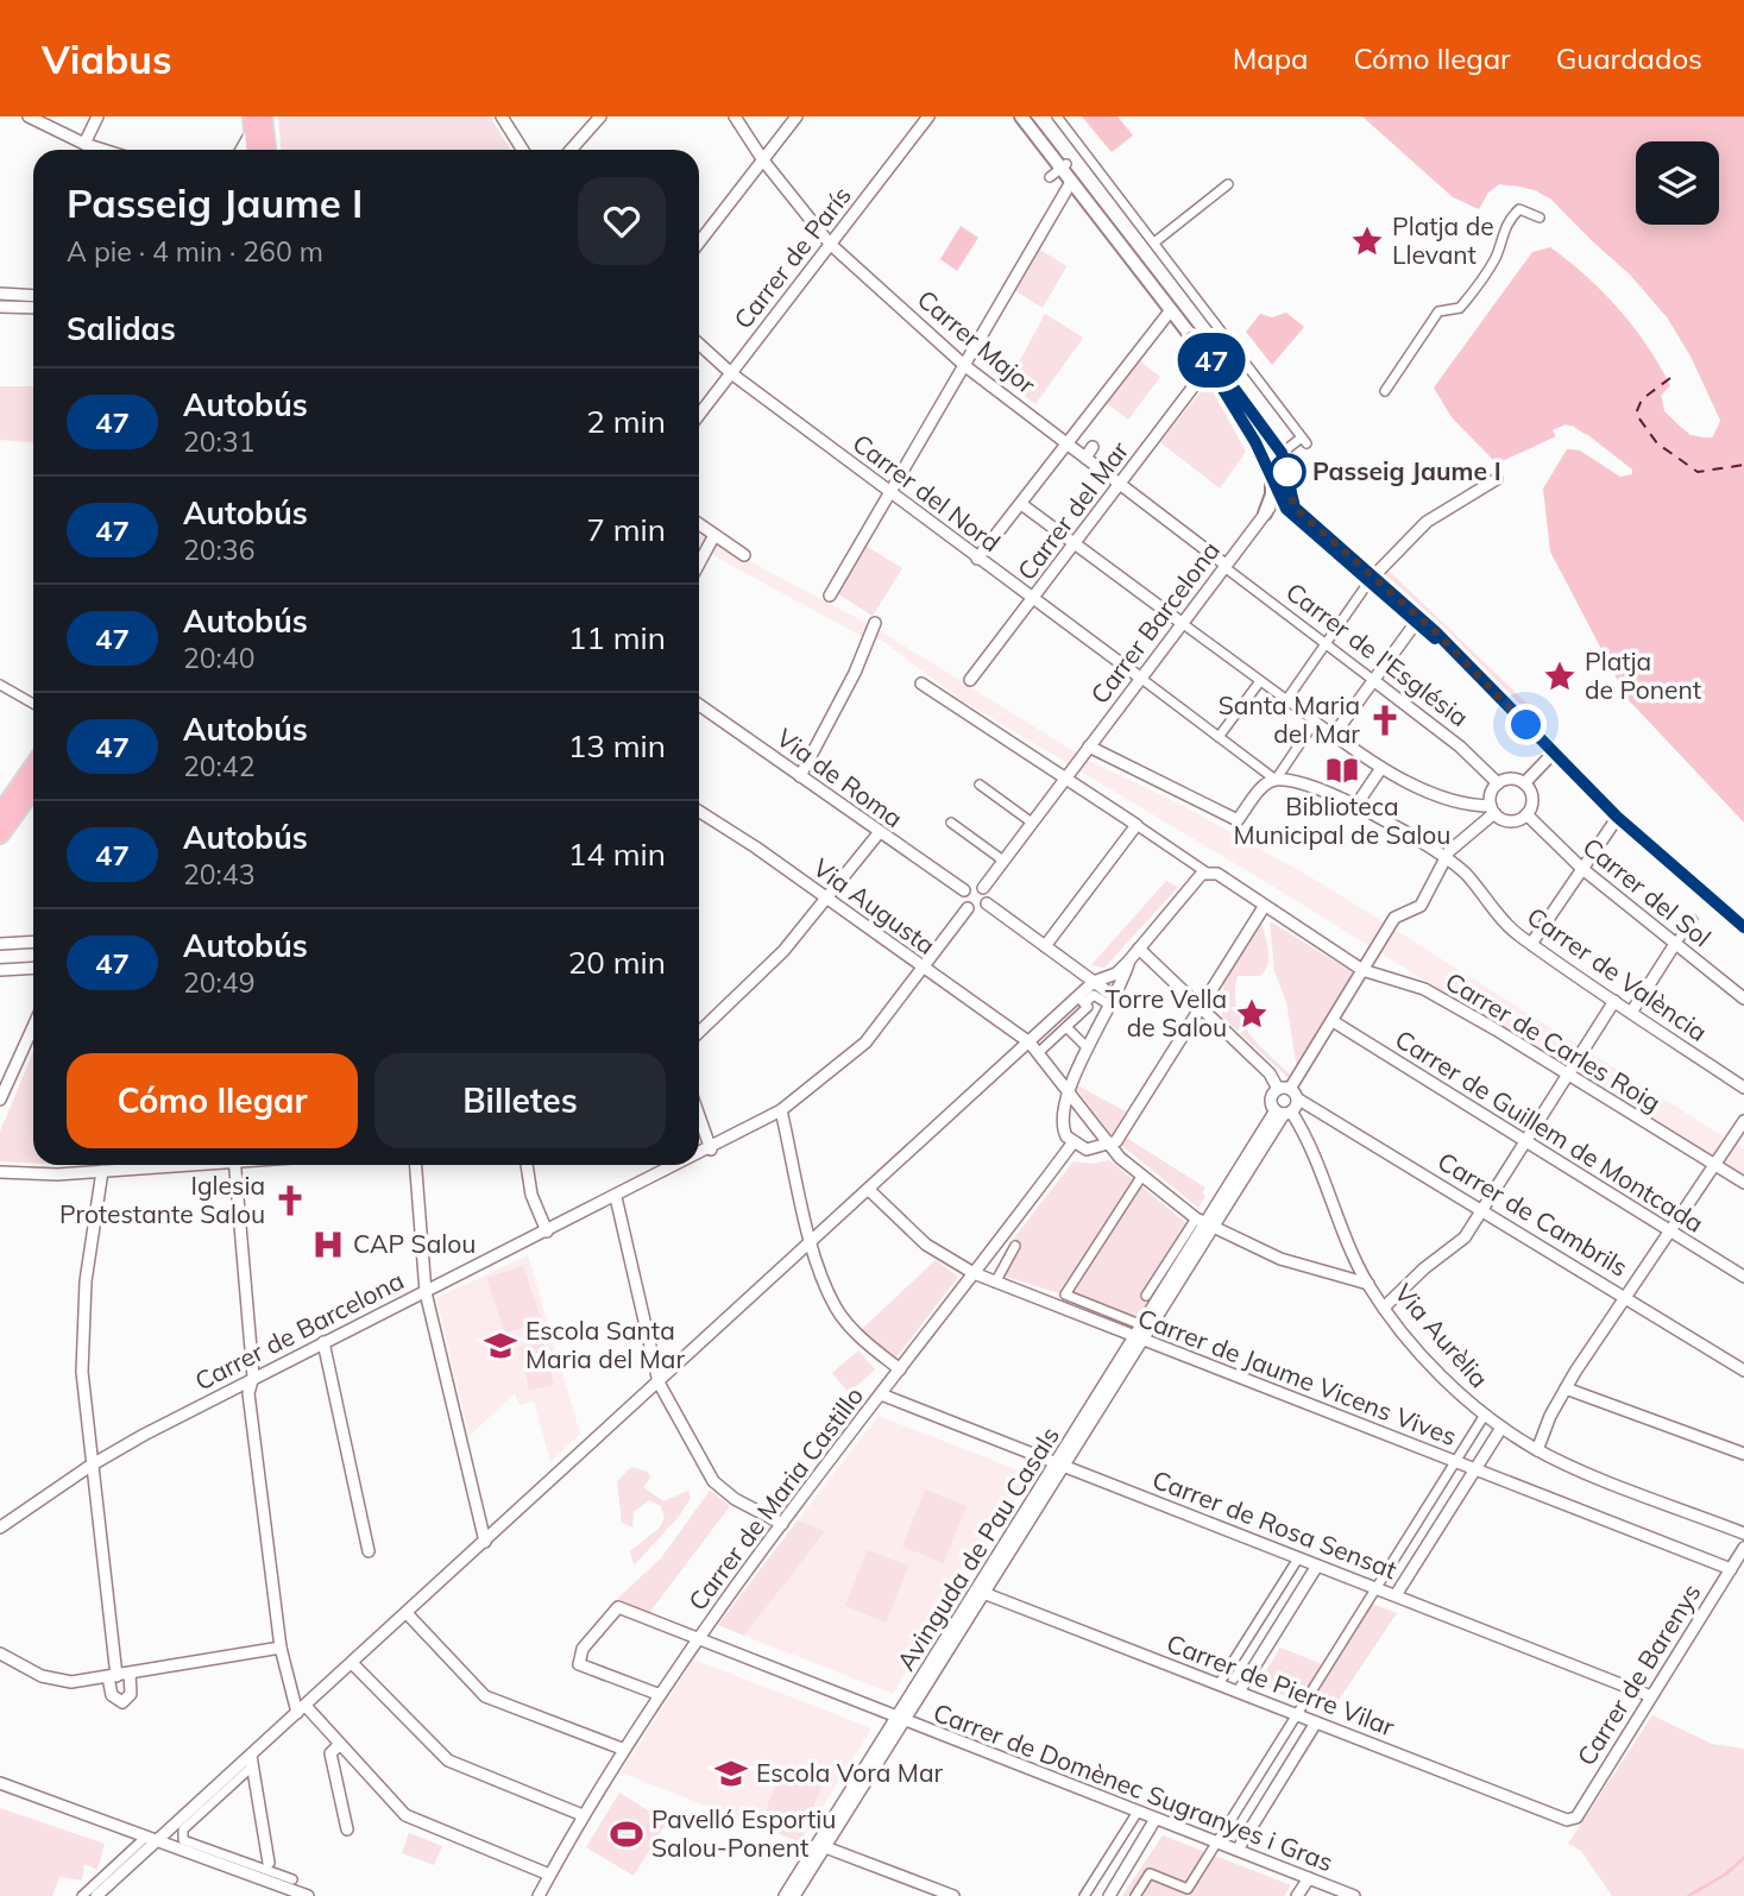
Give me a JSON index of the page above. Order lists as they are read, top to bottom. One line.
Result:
{"streets":{"street":["Carrer de París","Carrer Major","Carrer del Nord","Carrer del Mar","Carrer Barcelona","Carrer de l'Església","Via de Roma","Carrer del Sol","Via Augusta","Carrer de València","Carrer de Carles Roig","Carrer de Guillem de Montcada","Carrer de Cambrils","Carrer de Barcelona","Via Aurèlia","Carrer de Jaume Vicens Vives","Carrer de Maria Castillo","Carrer de Rosa Sensat","Avinguda de Pau Casals","Carrer de Barenys","Carrer de Pierre Vilar","Carrer de Domènec Sugranyes i Gras"]},"crossings":[["Carrer de París","Carrer Major"],["Carrer de París","Carrer del Nord"],["Carrer Major","Carrer del Mar"],["Carrer Major","Carrer Barcelona"],["Carrer Major","Carrer de l'Església"],["Carrer del Nord","Carrer del Mar"],["Carrer del Nord","Carrer Barcelona"],["Carrer del Nord","Carrer de València"],["Carrer Barcelona","Carrer de l'Església"],["Carrer Barcelona","Carrer de València"],["Carrer de l'Església","Carrer del Sol"],["Via de Roma","Carrer de Barcelona"],["Via Augusta","Carrer de Barcelona"],["Via Augusta","Via Aurèlia"],["Via Augusta","Avinguda de Pau Casals"],["Via Aurèlia","Avinguda de Pau Casals"],["Carrer de Jaume Vicens Vives","Carrer de Maria Castillo"],["Carrer de Jaume Vicens Vives","Avinguda de Pau Casals"],["Carrer de Jaume Vicens Vives","Carrer de Barenys"],["Carrer de Maria Castillo","Carrer de Rosa Sensat"],["Carrer de Maria Castillo","Carrer de Domènec Sugranyes i Gras"],["Carrer de Rosa Sensat","Avinguda de Pau Casals"],["Carrer de Rosa Sensat","Carrer de Barenys"],["Avinguda de Pau Casals","Carrer de Pierre Vilar"],["Avinguda de Pau Casals","Carrer de Domènec Sugranyes i Gras"],["Carrer de Barenys","Carrer de Pierre Vilar"]],"places":{"place":["Platja de Llevant","Platja de Ponent","Torre Vella de Salou"],"other":["Passeig Jaume I"],"church":["Santa Maria del Mar","Iglesia Protestante Salou"],"library":["Biblioteca Municipal de Salou"],"hospital":["CAP Salou"],"school or university":["Escola Santa Maria del Mar","Escola Vora Mar"],"sports":["Pavelló Esportiu Salou-Ponent"]},"lines":["bus line 47"],"page":{"header":"Viabus","nav":["Mapa","Cómo llegar","Guardados"],"on_map":"47","heading":[["Passeig Jaume I","A pie · 4 min · 260 m"],"Salidas"],"list":[{"mark":"47","name":"Autobús","note":"20:31","value":"2 min"},{"mark":"47","name":"Autobús","note":"20:36","value":"7 min"},{"mark":"47","name":"Autobús","note":"20:40","value":"11 min"},{"mark":"47","name":"Autobús","note":"20:42","value":"13 min"},{"mark":"47","name":"Autobús","note":"20:43","value":"14 min"},{"mark":"47","name":"Autobús","note":"20:49","value":"20 min"}],"buttons":["Cómo llegar","Billetes"]}}
